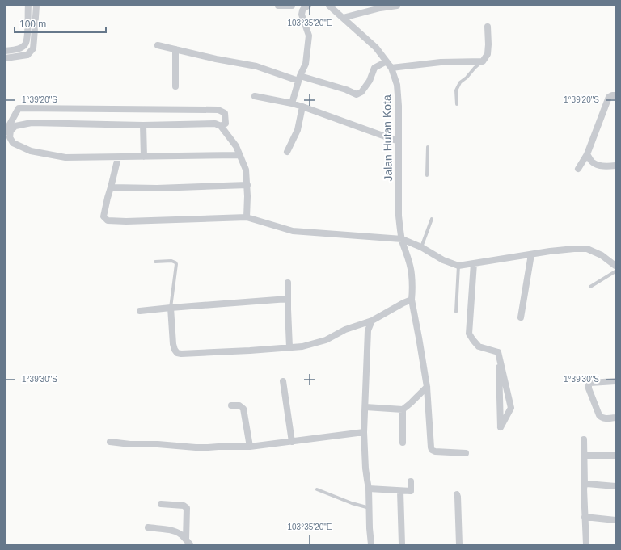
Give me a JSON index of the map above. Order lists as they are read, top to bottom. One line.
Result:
{"streets":{"street":["Jalan Hutan Kota"]},"scale_bar":"100 m","coordinates":["103°35'20\"E","1°39'20\"S","1°39'30\"S"]}
